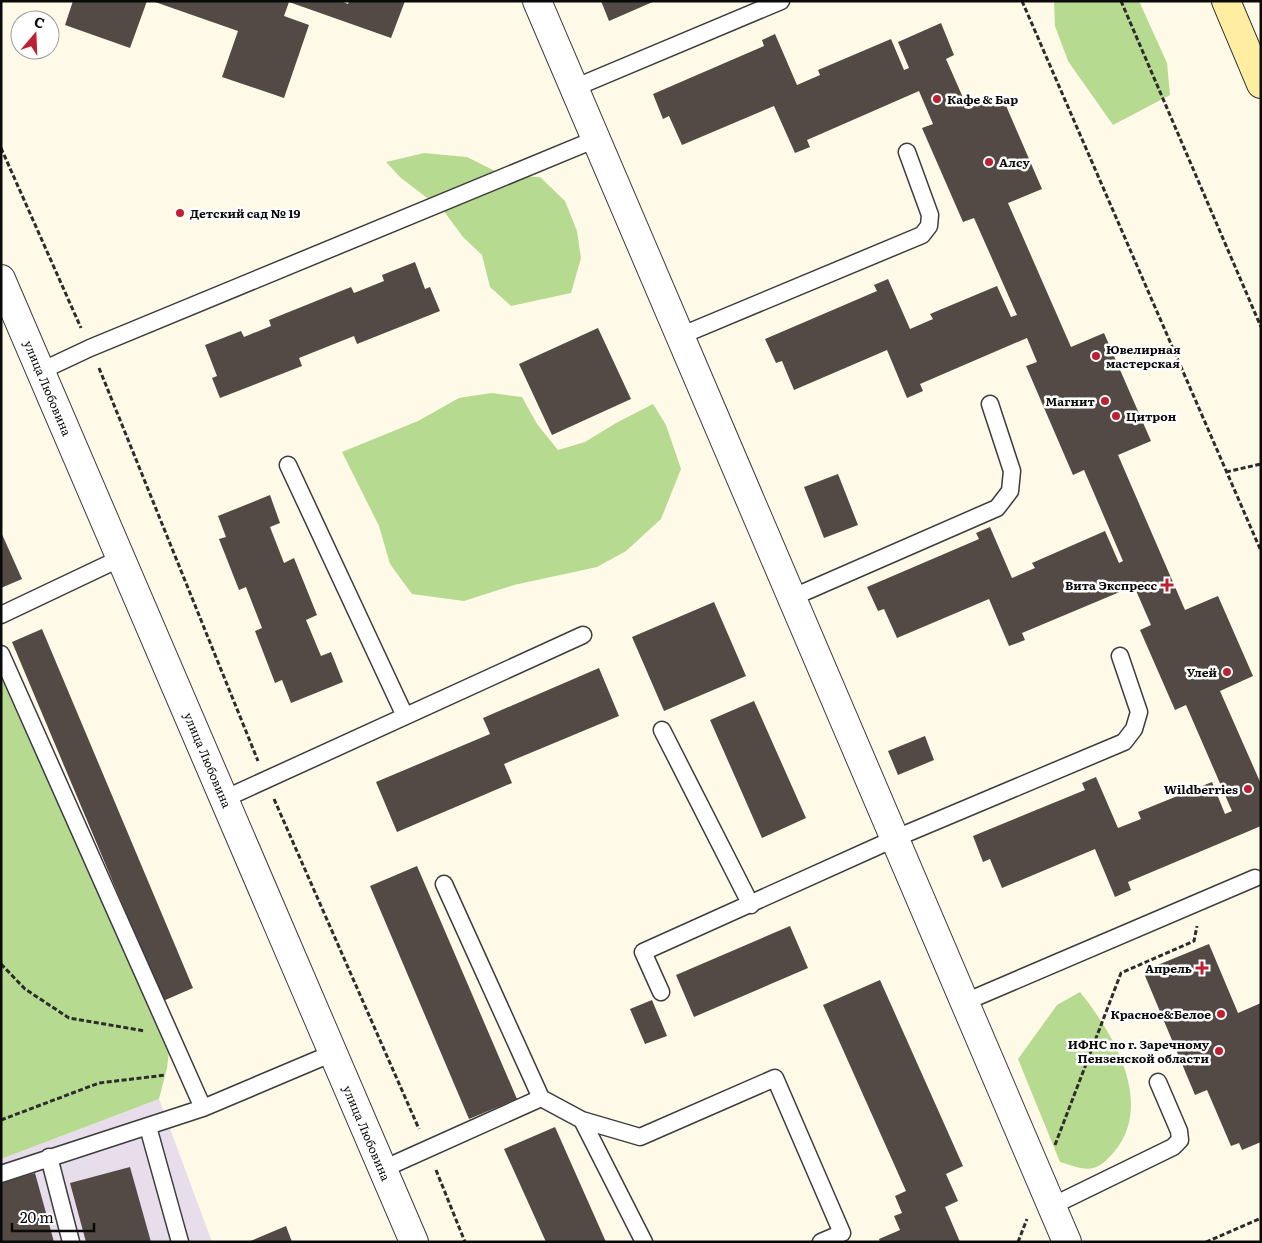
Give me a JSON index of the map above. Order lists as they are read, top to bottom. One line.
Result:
{"streets":{"street":["улица Любовина"]},"places":{"other":["Кафе & Бар","Алсу","Детский сад № 19","Ювелирная мастерская","Магнит","Цитрон","Улей","Wildberries","Красное&Белое","ИФНС по г. Заречному Пензенской области"],"health":["Вита Экспресс","Апрель"]},"scale_bar":"20 m","north":"top"}
